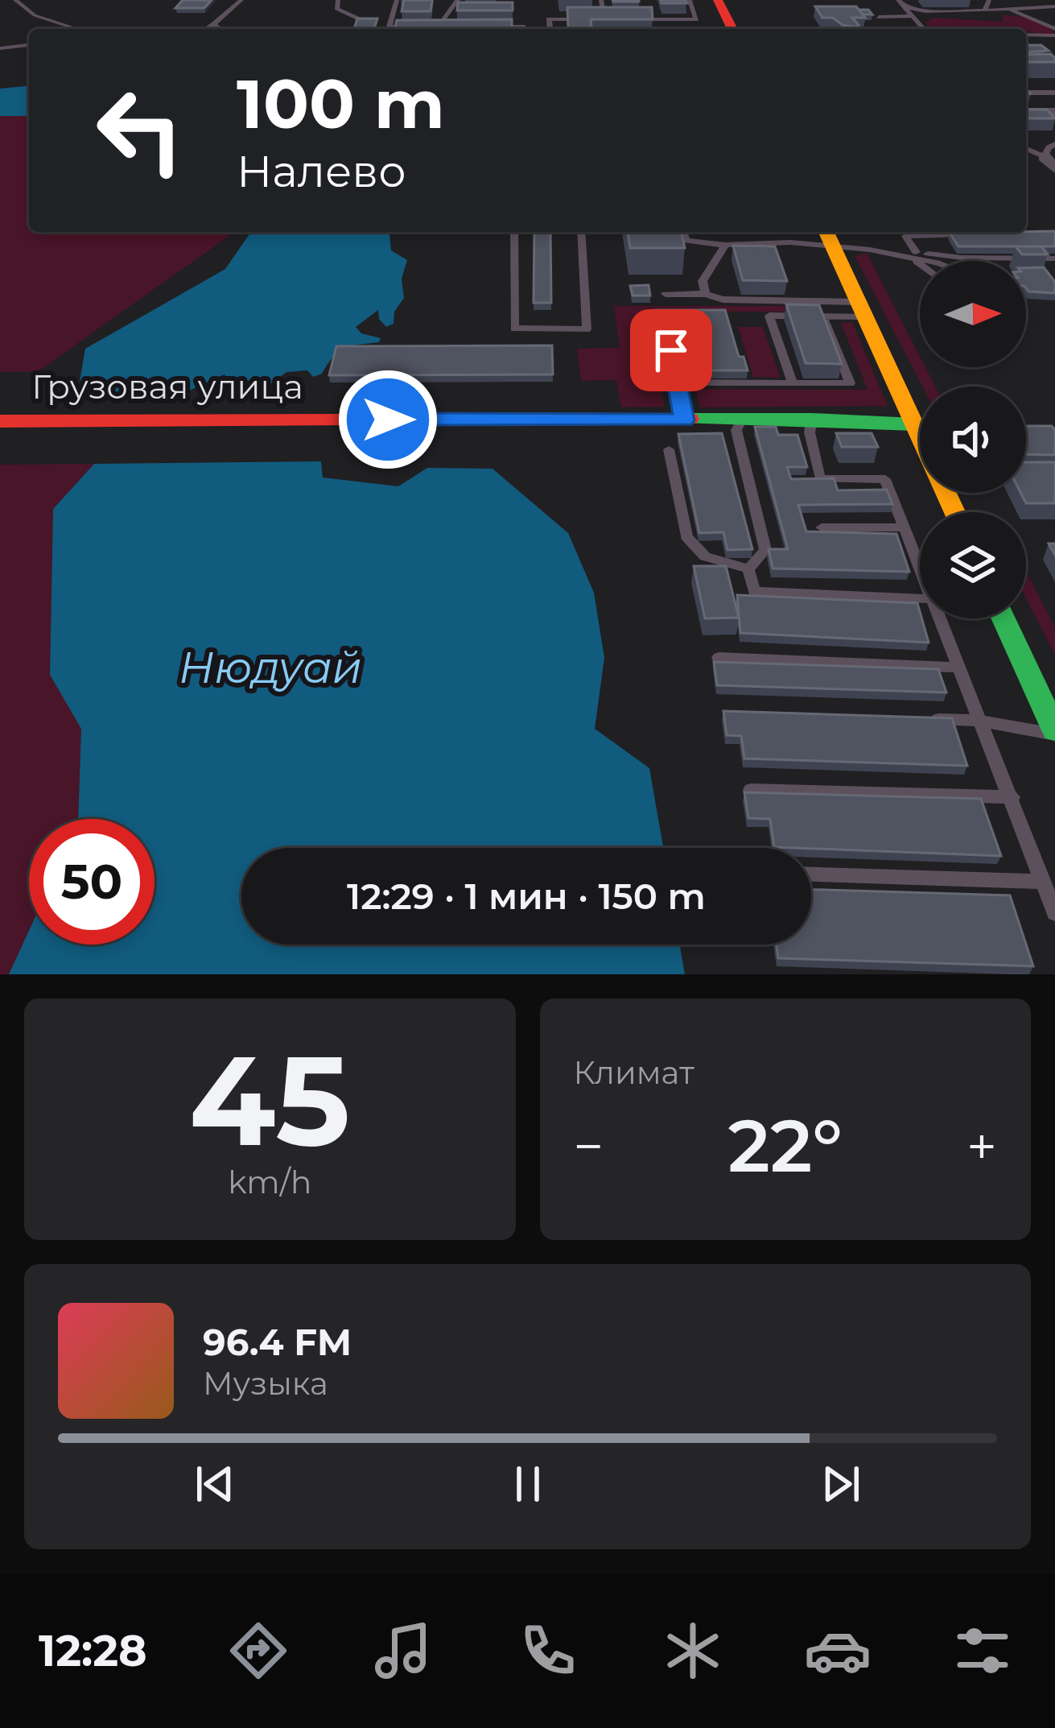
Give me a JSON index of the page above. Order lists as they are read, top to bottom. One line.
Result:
{"streets":{"main road":["Грузовая улица"]},"water":["Нюдуай"],"north":"right","page":{"turn":["100 m","Налево"],"limit":"50","trip":"12:29 · 1 мин · 150 m","tile":[["45","km/h"],"Климат"],"heat":["−","22°","+"],"song":["96.4 FM","Музыка"],"tabs":"12:28"}}
